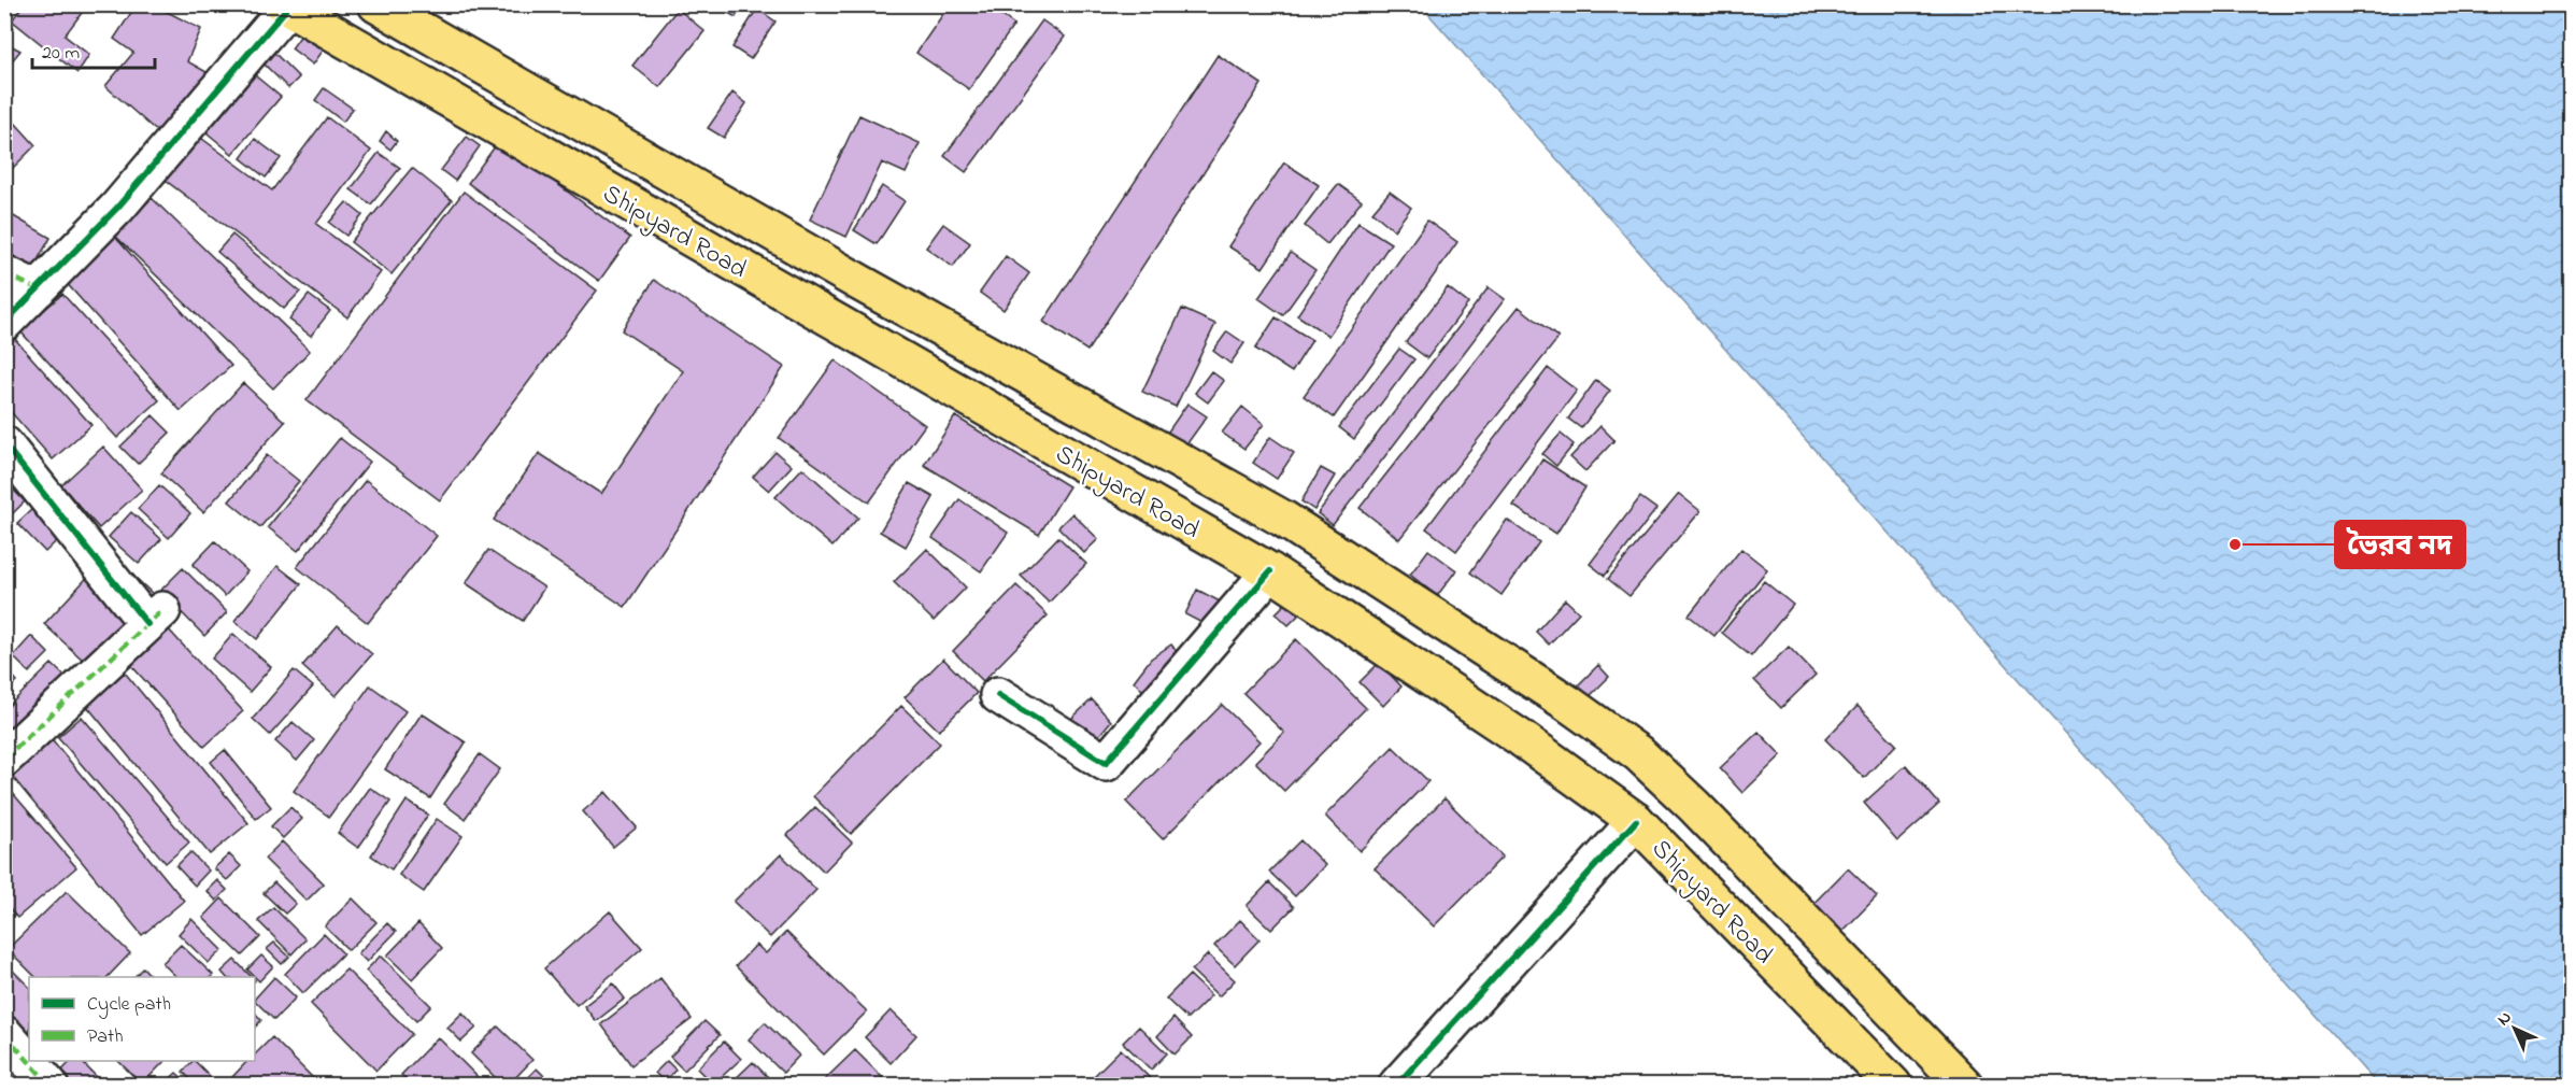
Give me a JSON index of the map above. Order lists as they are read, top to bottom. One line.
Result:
{"streets":{"main road":["Shipyard Road"]},"places":["ভৈরব নদ"],"legend":["Cycle path","Path"],"scale_bar":"20 m","north":"top left"}
